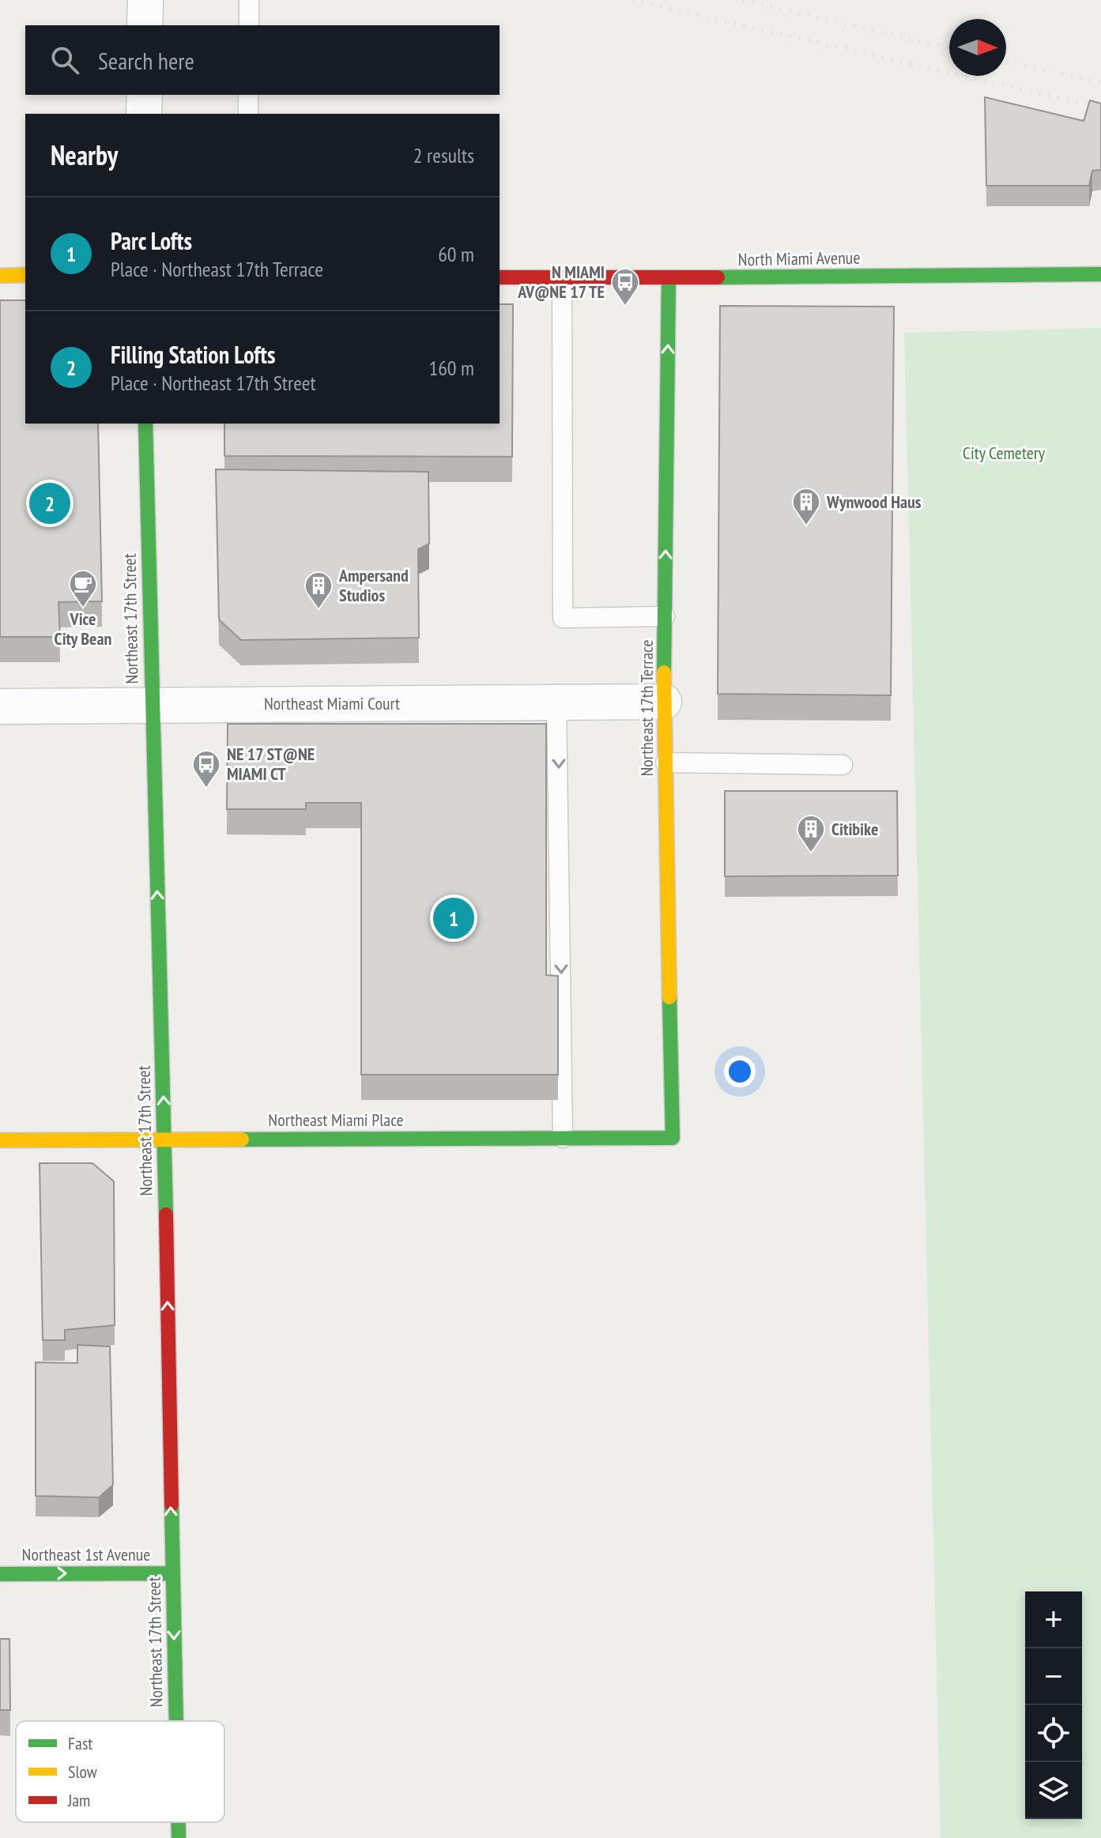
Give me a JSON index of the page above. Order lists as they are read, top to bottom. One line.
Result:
{"streets":{"main road":["North Miami Avenue","Northeast 17th Street","Northeast 17th Terrace","Northeast Miami Place","Northeast 1st Avenue"],"street":["Northeast Miami Court"]},"crossings":[["North Miami Avenue","Northeast 17th Terrace"],["Northeast 17th Street","Northeast Miami Court"],["Northeast 17th Street","Northeast Miami Place"],["Northeast 17th Street","Northeast 1st Avenue"],["Northeast Miami Court","Northeast 17th Terrace"],["Northeast 17th Terrace","Northeast Miami Place"]],"one_way":["Northeast 17th Terrace","Northeast 1st Avenue"],"parks":["City Cemetery"],"places":{"bus stop":["N MIAMI AV@NE 17 TE","NE 17 ST@NE MIAMI CT"],"building":["Wynwood Haus","Ampersand Studios","Citibike"],"cafe":["Vice City Bean"]},"legend":["Fast","Slow","Jam"],"north":"right","page":{"search":"Search here","heading":["Nearby","2 results"],"list":[{"mark":"1","name":"Parc Lofts","note":"Place · Northeast 17th Terrace","value":"60 m"},{"mark":"2","name":"Filling Station Lofts","note":"Place · Northeast 17th Street","value":"160 m"}],"pins":["2","1"],"map_buttons":["+","−"]}}
